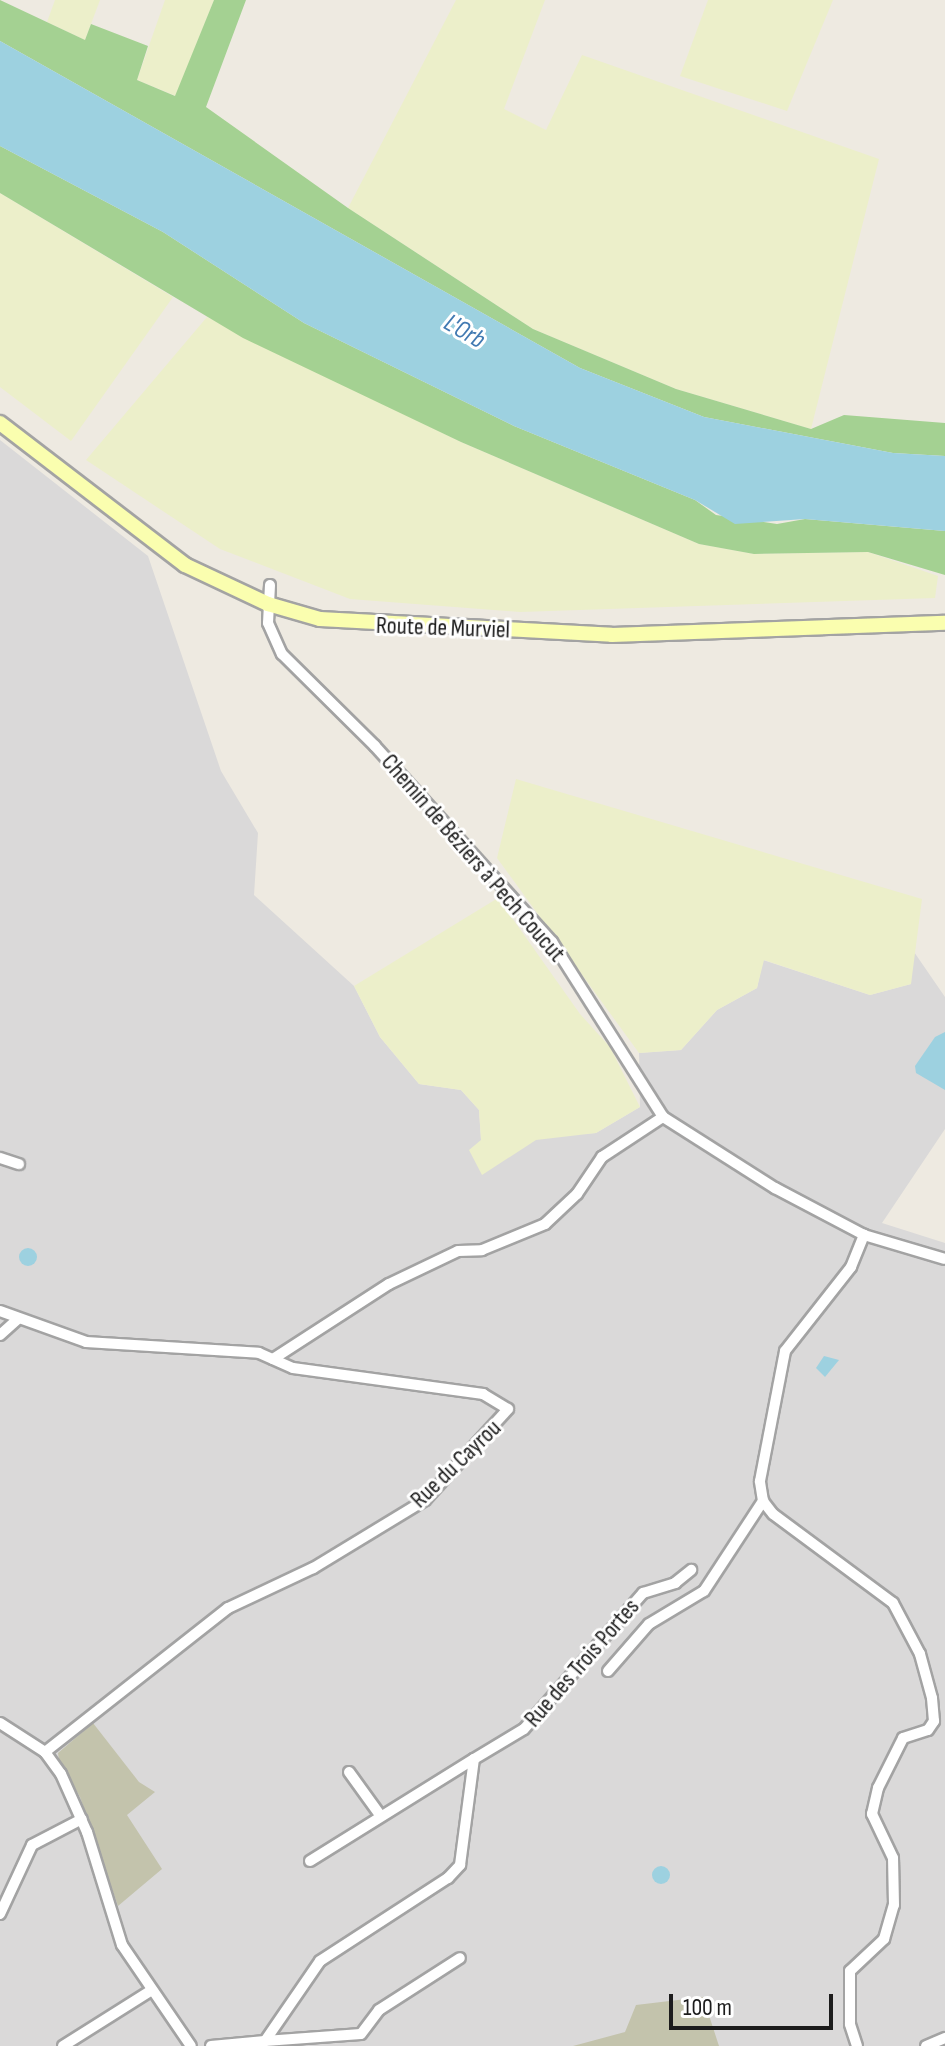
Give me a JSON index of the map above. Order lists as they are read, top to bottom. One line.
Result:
{"streets":{"main road":["Route de Murviel"],"street":["Chemin de Béziers à Pech Coucut","Rue du Cayrou","Rue des Trois Portes"]},"crossings":[["Route de Murviel","Chemin de Béziers à Pech Coucut"]],"water":["L'Orb"],"scale_bar":"100 m"}
